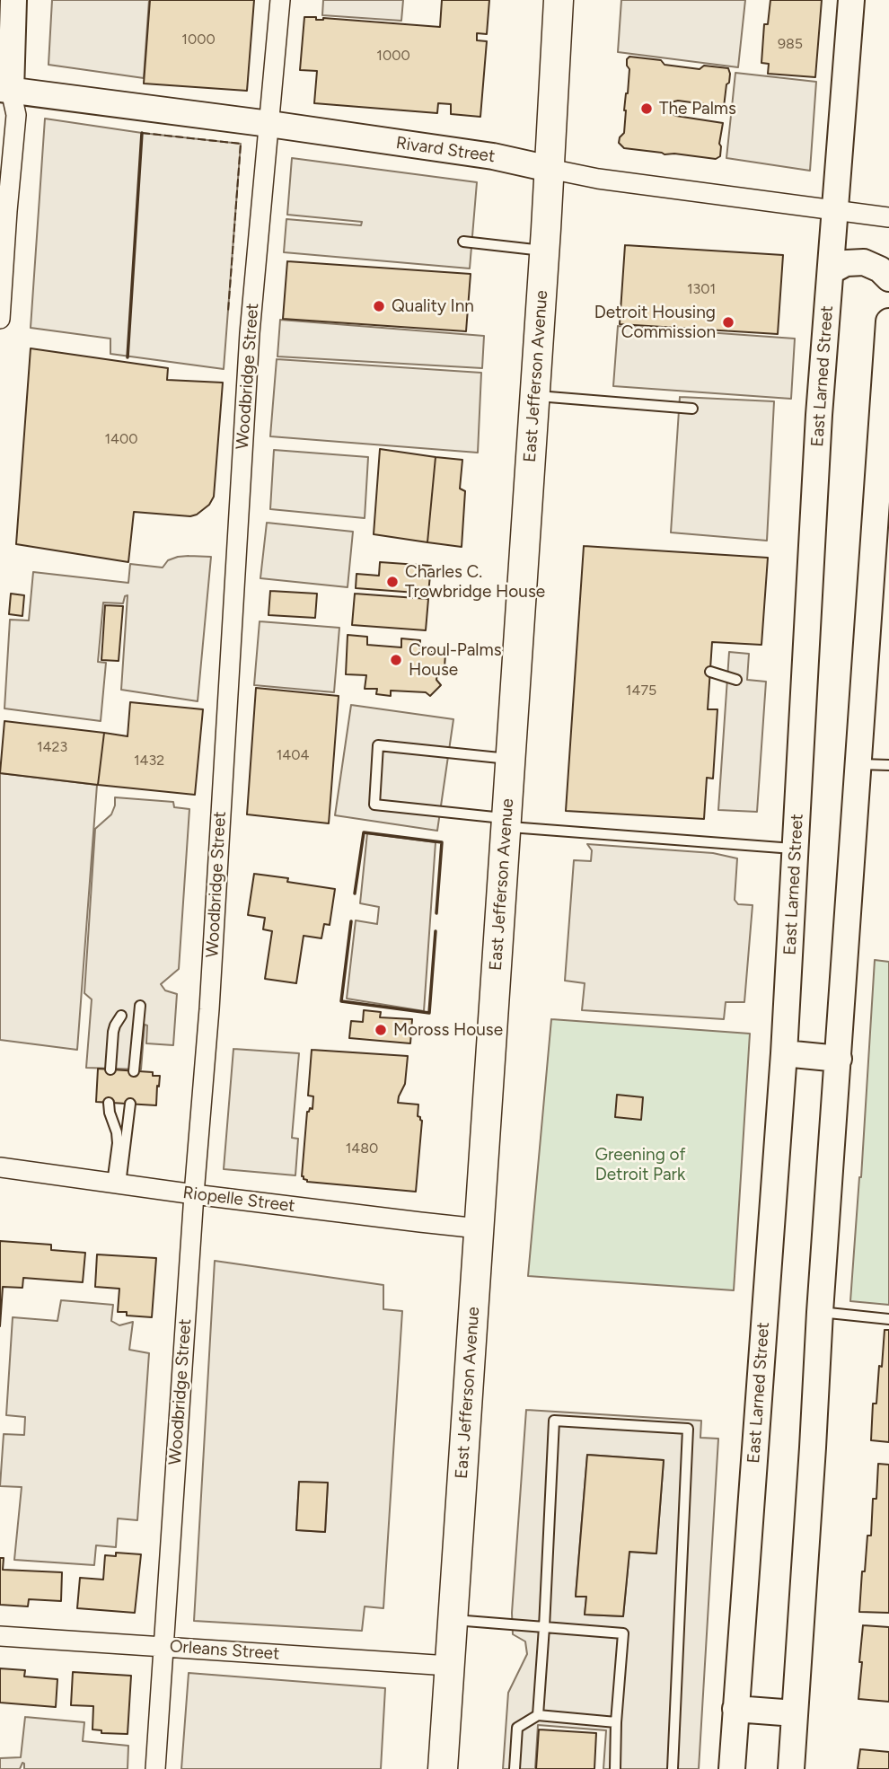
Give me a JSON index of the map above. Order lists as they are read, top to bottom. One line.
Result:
{"streets":{"main road":["East Jefferson Avenue"],"street":["Rivard Street","Woodbridge Street","East Larned Street","Riopelle Street","Orleans Street"]},"crossings":[["Rivard Street","Woodbridge Street"],["Rivard Street","East Jefferson Avenue"],["Rivard Street","East Larned Street"],["Woodbridge Street","Riopelle Street"],["Woodbridge Street","Orleans Street"],["East Jefferson Avenue","Riopelle Street"],["East Jefferson Avenue","Orleans Street"]],"parks":["Greening of Detroit Park"],"places":["The Palms","Quality Inn","Detroit Housing Commission","Charles C. Trowbridge House","Croul-Palms House","Moross House"],"house_numbers":["1000","985","1000","1301","1400","1475","1423","1404","1432","1480"]}
